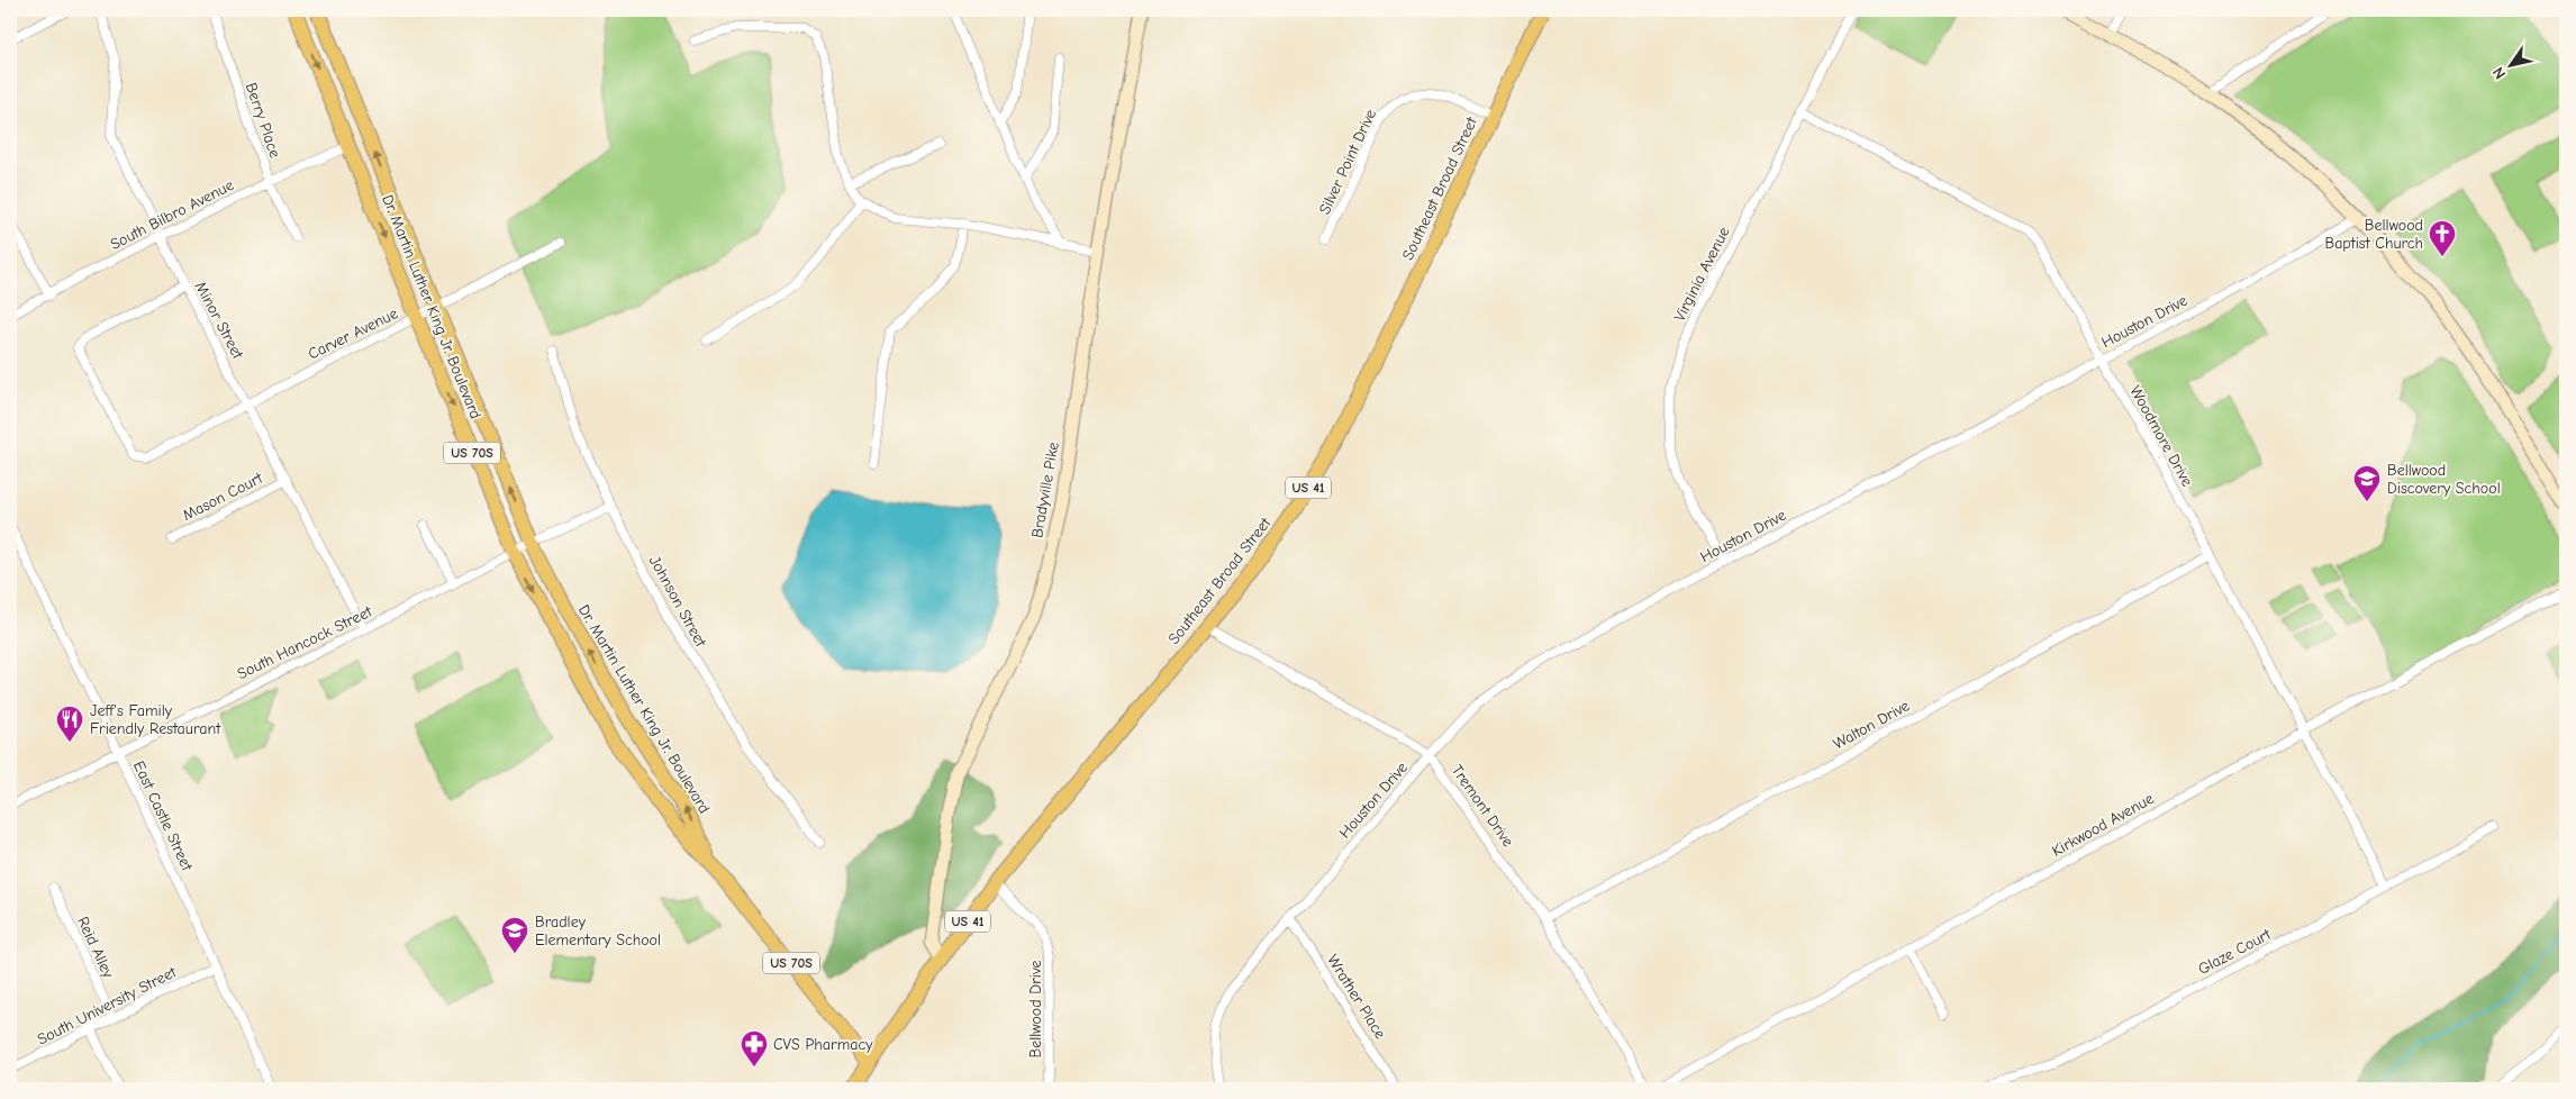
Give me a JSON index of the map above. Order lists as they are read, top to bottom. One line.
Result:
{"streets":{"main road":["Southeast Broad Street","Dr. Martin Luther King Jr. Boulevard","US 70S","US 41","Bradyville Pike"],"street":["Berry Place","Silver Point Drive","South Bilbro Avenue","Virginia Avenue","Minor Street","Houston Drive","Carver Avenue","Woodmore Drive","Mason Court","Johnson Street","South Hancock Street","Walton Drive","Tremont Drive","East Castle Street","Kirkwood Avenue","Reid Alley","Glaze Court","Wrather Place","South University Street","Bellwood Drive"]},"crossings":[["Berry Place","South Bilbro Avenue"],["Silver Point Drive","Southeast Broad Street"],["Southeast Broad Street","Dr. Martin Luther King Jr. Boulevard"],["Southeast Broad Street","Bradyville Pike"],["Southeast Broad Street","Tremont Drive"],["Southeast Broad Street","Bellwood Drive"],["South Bilbro Avenue","Dr. Martin Luther King Jr. Boulevard"],["South Bilbro Avenue","Minor Street"],["Virginia Avenue","Houston Drive"],["Virginia Avenue","Woodmore Drive"],["Dr. Martin Luther King Jr. Boulevard","Carver Avenue"],["Dr. Martin Luther King Jr. Boulevard","South Hancock Street"],["Minor Street","Carver Avenue"],["Minor Street","Mason Court"],["Minor Street","South Hancock Street"],["Houston Drive","Woodmore Drive"],["Houston Drive","Tremont Drive"],["Houston Drive","Wrather Place"],["Woodmore Drive","Walton Drive"],["Woodmore Drive","Kirkwood Avenue"],["Woodmore Drive","Glaze Court"],["Johnson Street","South Hancock Street"],["South Hancock Street","East Castle Street"],["Walton Drive","Tremont Drive"],["East Castle Street","South University Street"],["Reid Alley","South University Street"]],"places":{"church":["Bellwood Baptist Church"],"school or university":["Bellwood Discovery School","Bradley Elementary School"],"restaurant":["Jeff's Family Friendly Restaurant"],"pharmacy":["CVS Pharmacy"]},"north":"bottom left"}
